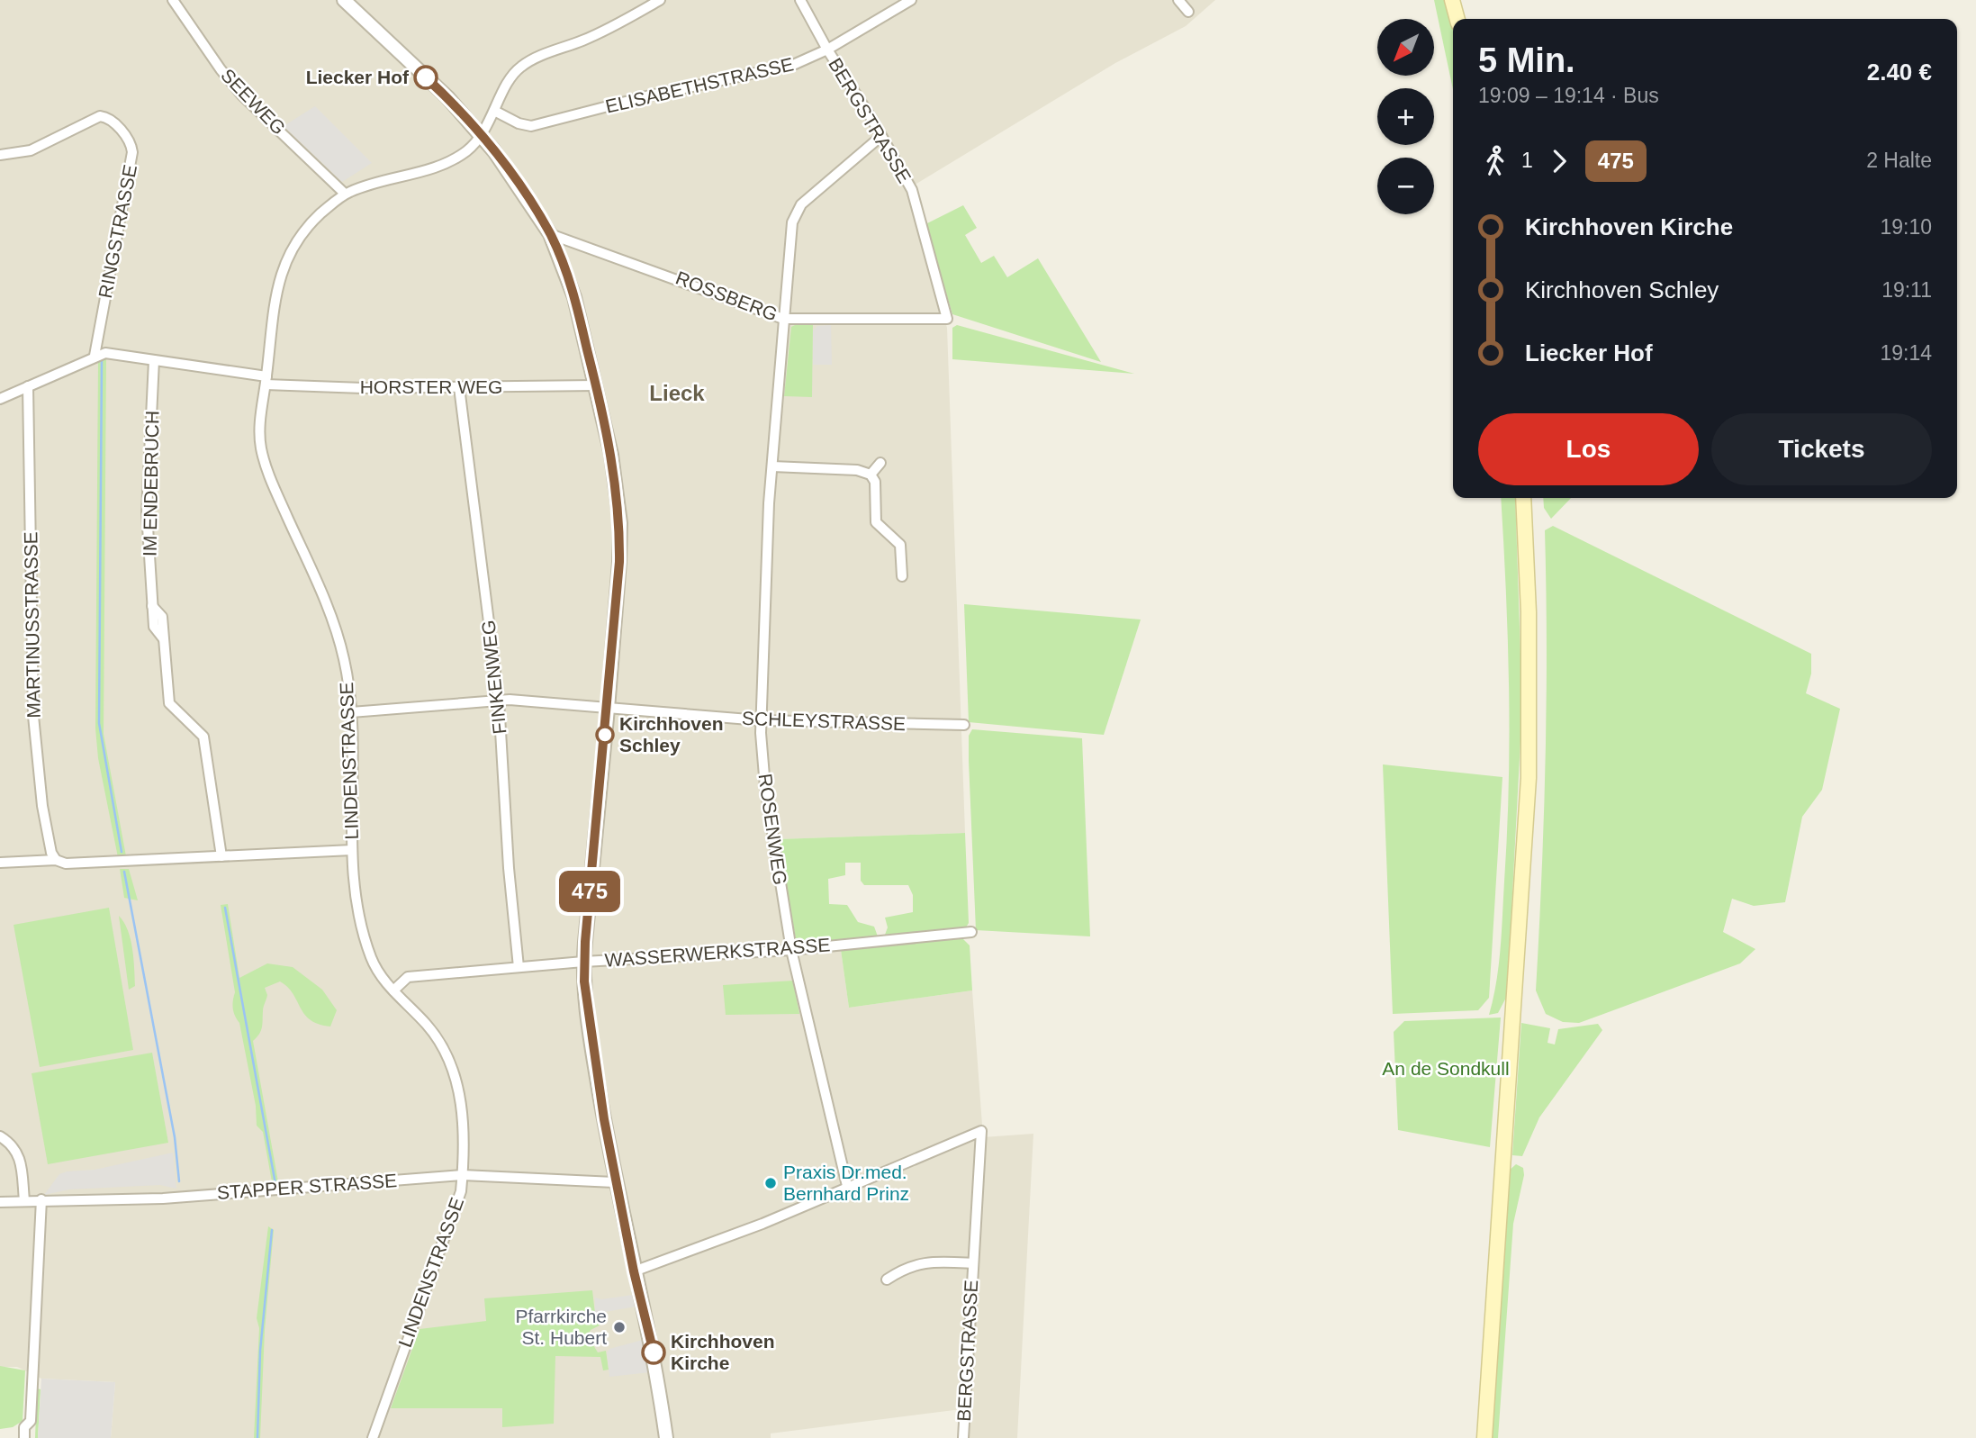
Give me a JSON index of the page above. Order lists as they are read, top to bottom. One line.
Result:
{"streets":{"street":["ELISABETHSTRASSE","SEEWEG","BERGSTRASSE","RINGSTRASSE","ROSSBERG","HORSTER WEG","IM ENDEBRUCH","MARTINUSSTRASSE","FINKENWEG","SCHLEYSTRASSE","LINDENSTRASSE","ROSENWEG","WASSERWERKSTRASSE","STAPPER STRASSE"]},"crossings":[["ELISABETHSTRASSE","BERGSTRASSE"],["ELISABETHSTRASSE","LINDENSTRASSE"],["SEEWEG","LINDENSTRASSE"],["BERGSTRASSE","ROSSBERG"],["BERGSTRASSE","ROSENWEG"],["RINGSTRASSE","HORSTER WEG"],["ROSSBERG","ROSENWEG"],["HORSTER WEG","IM ENDEBRUCH"],["HORSTER WEG","MARTINUSSTRASSE"],["HORSTER WEG","FINKENWEG"],["HORSTER WEG","LINDENSTRASSE"],["FINKENWEG","SCHLEYSTRASSE"],["FINKENWEG","WASSERWERKSTRASSE"],["SCHLEYSTRASSE","LINDENSTRASSE"],["SCHLEYSTRASSE","ROSENWEG"],["LINDENSTRASSE","WASSERWERKSTRASSE"],["LINDENSTRASSE","STAPPER STRASSE"],["ROSENWEG","WASSERWERKSTRASSE"]],"districts":["Lieck"],"parks":["An de Sondkull"],"places":["Liecker Hof","Kirchhoven Schley","Praxis Dr.med. Bernhard Prinz","Pfarrkirche St. Hubert","Kirchhoven Kirche"],"lines":["bus line 475"],"north":"bottom left","page":{"on_map":"475","map_buttons":["+","−"],"heading":["5 Min.","19:09 – 19:14 · Bus","2.40 €"],"legs":["1","475","2 Halte"],"list":[{"name":"Kirchhoven Kirche","value":"19:10"},{"name":"Kirchhoven Schley","value":"19:11"},{"name":"Liecker Hof","value":"19:14"}],"buttons":["Los","Tickets"]}}
